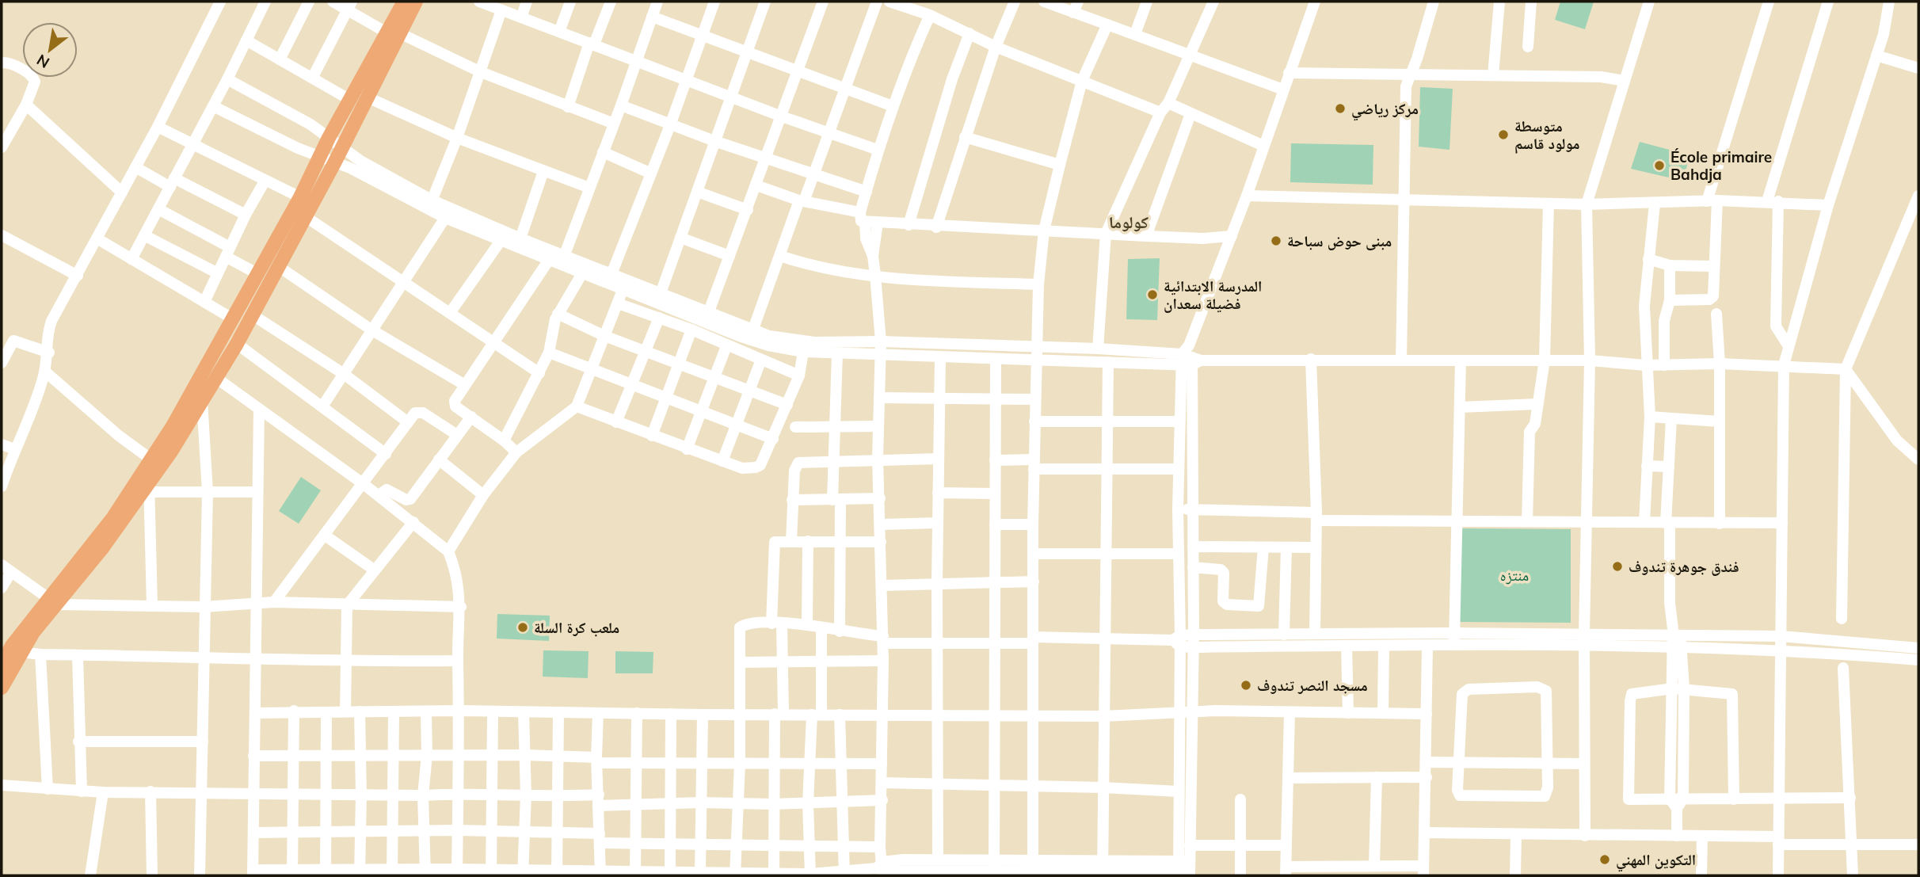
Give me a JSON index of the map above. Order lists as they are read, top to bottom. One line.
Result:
{"districts":["كولوما"],"parks":["منتزه"],"places":["مركز رياضي","متوسطة مولود قاسم","École primaire Bahdja","مبنى حوض سباحة","المدرسة الابتدائية فضيلة سعدان","فندق جوهرة تندوف","ملعب كرة السلة","مسجد النصر تندوف","التكوين المهني"],"north":"bottom left"}
